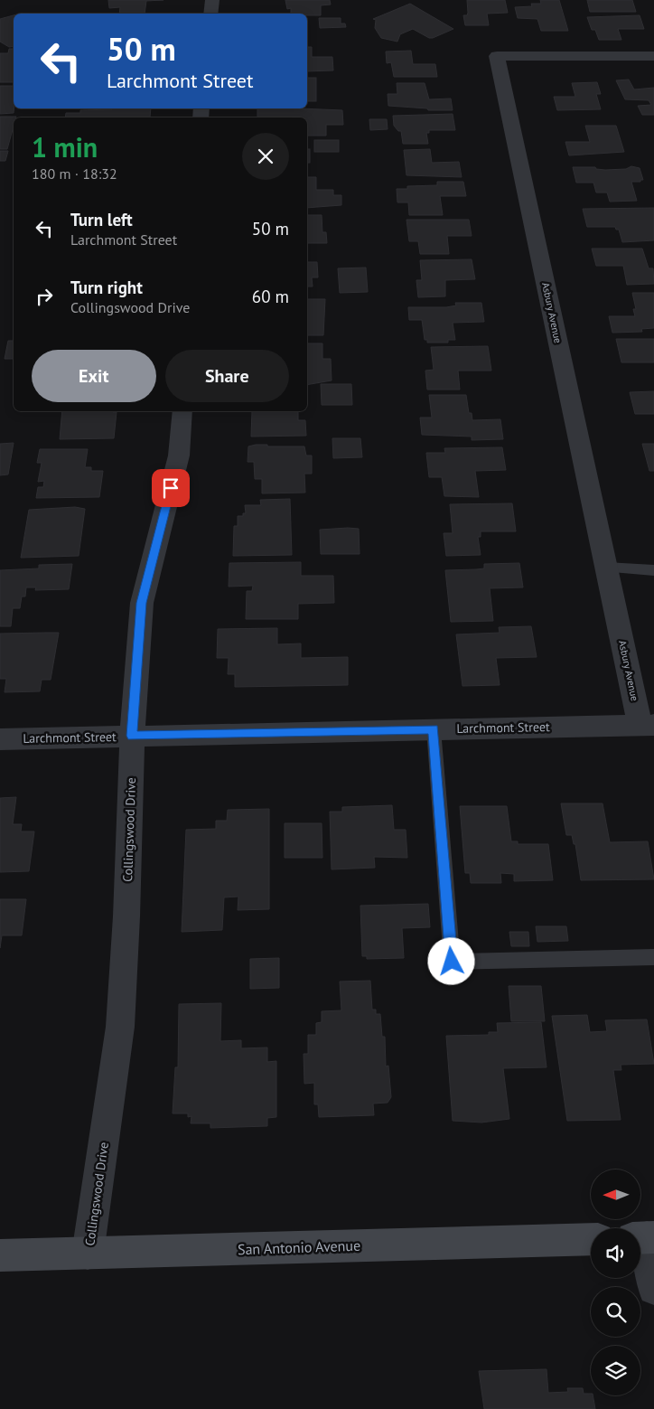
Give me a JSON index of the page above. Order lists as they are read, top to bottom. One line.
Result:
{"streets":{"main road":["San Antonio Avenue"],"street":["Asbury Avenue","Larchmont Street","Collingswood Drive"]},"crossings":[["Asbury Avenue","Larchmont Street"],["Larchmont Street","Collingswood Drive"],["Collingswood Drive","San Antonio Avenue"]],"north":"left","page":{"turn":["50 m","Larchmont Street"],"heading":["1 min","180 m · 18:32"],"list":[{"name":"Turn left","note":"Larchmont Street","value":"50 m"},{"name":"Turn right","note":"Collingswood Drive","value":"60 m"}],"buttons":["Exit","Share"]}}
